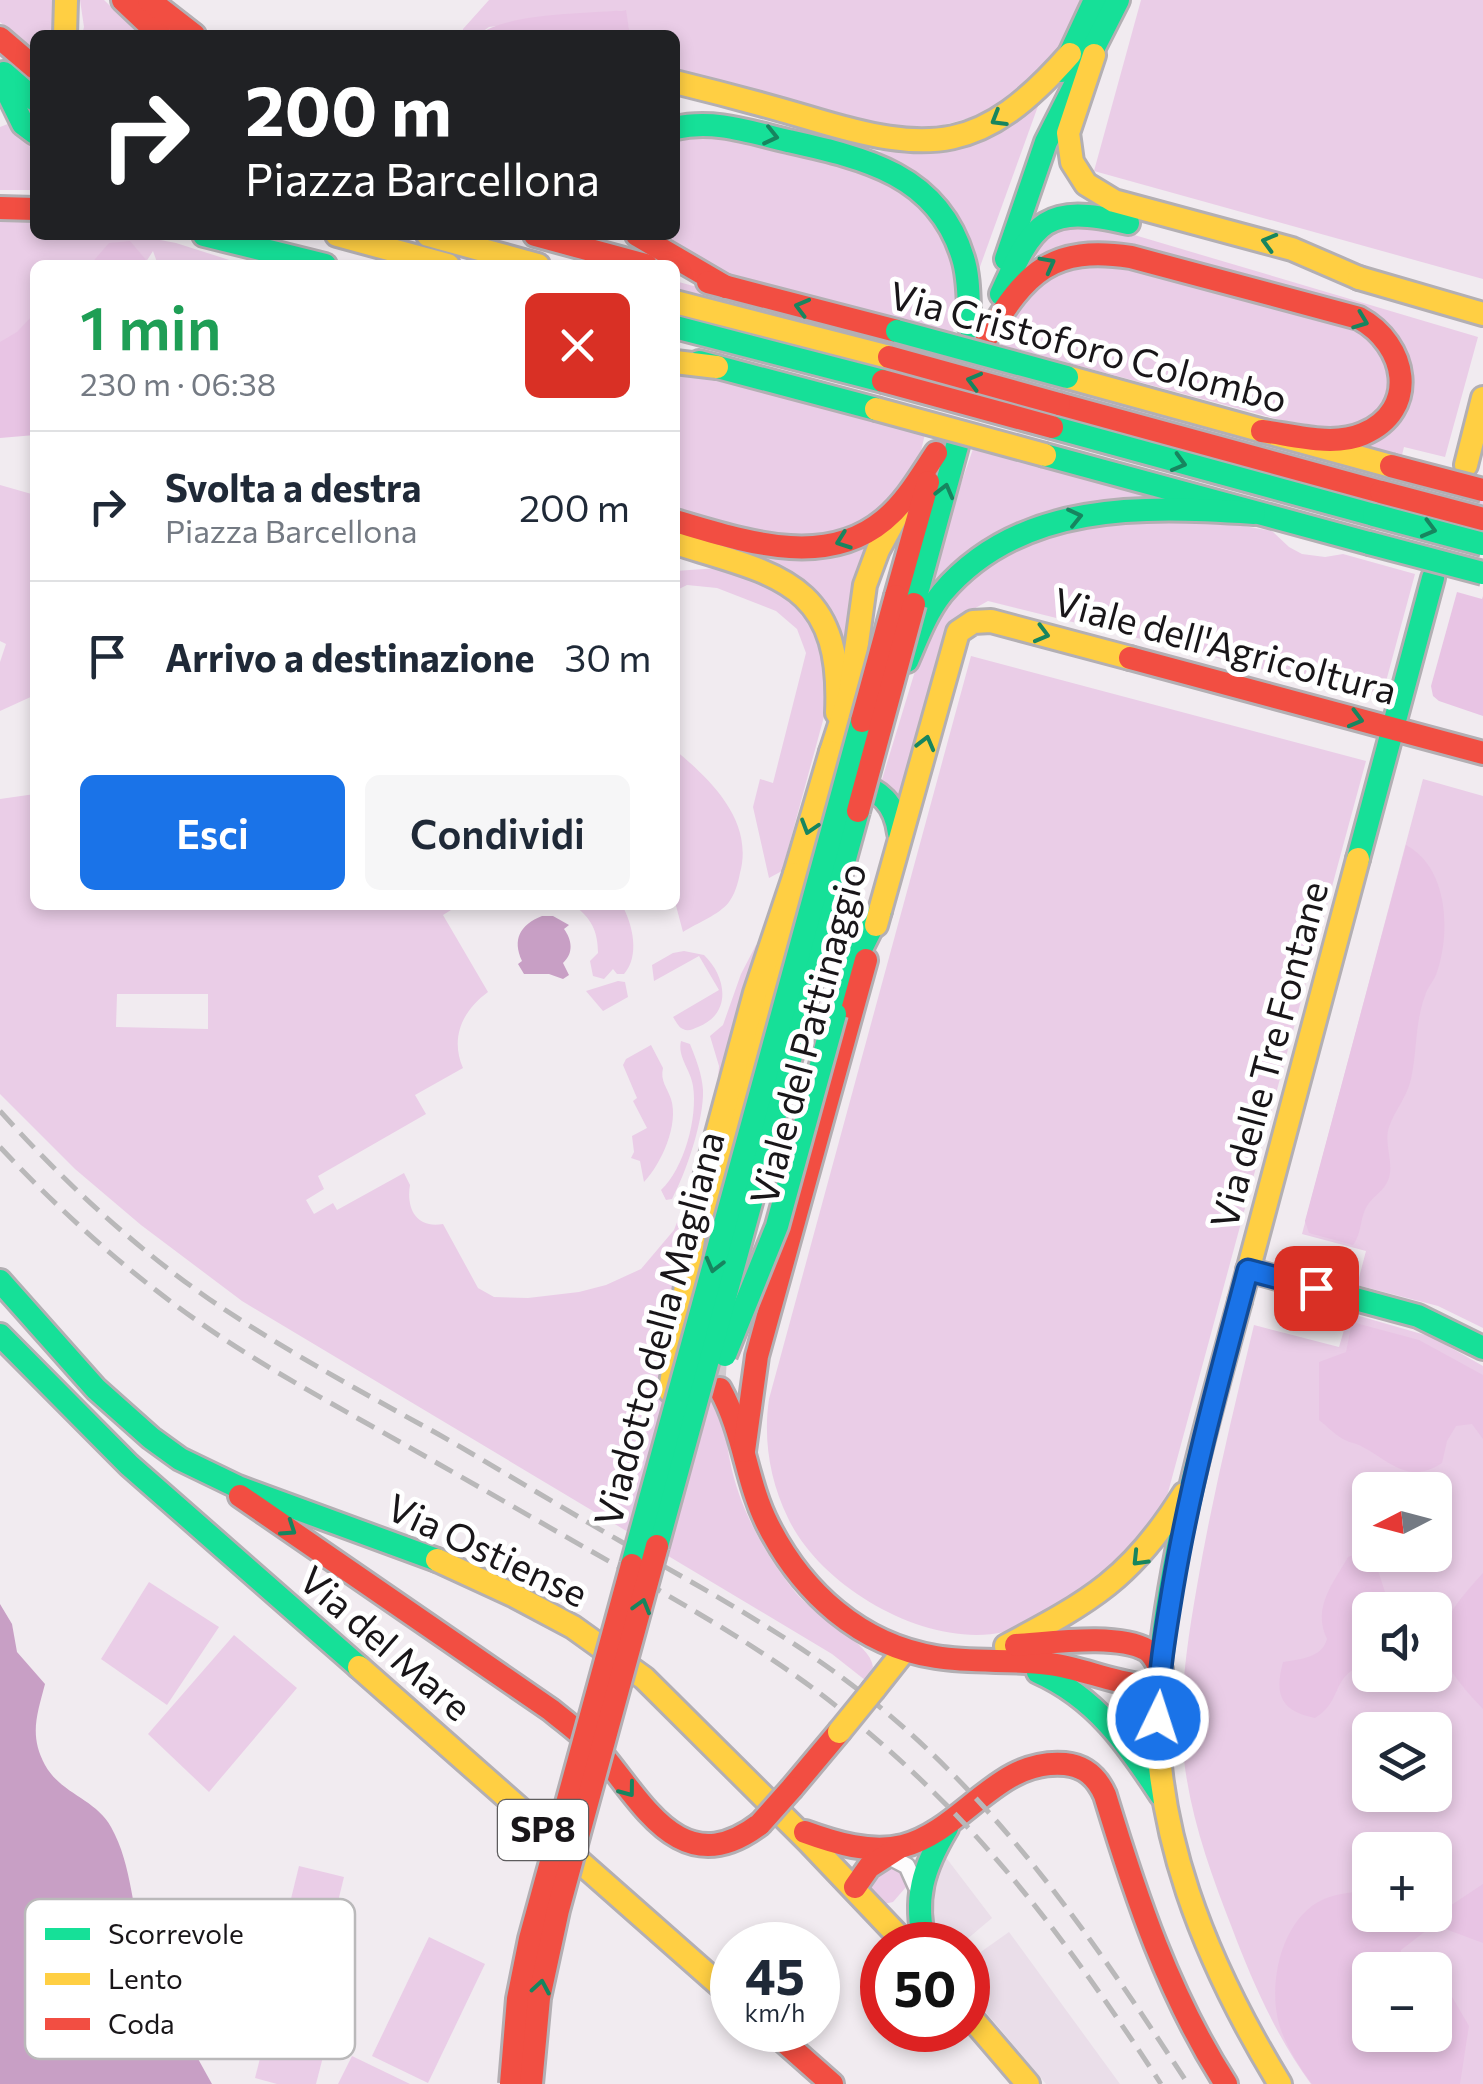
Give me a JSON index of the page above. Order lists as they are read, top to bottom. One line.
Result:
{"streets":{"main road":["Via Cristoforo Colombo","Viale dell'Agricoltura","Viale del Pattinaggio","Via delle Tre Fontane","Viadotto della Magliana","Via Ostiense","Via del Mare","SP8"]},"crossings":[["Viale dell'Agricoltura","Viale del Pattinaggio"],["Viale dell'Agricoltura","Via delle Tre Fontane"]],"legend":["Scorrevole","Lento","Coda"],"north":"left","page":{"turn":["200 m","Piazza Barcellona"],"heading":["1 min","230 m · 06:38"],"list":[{"name":"Svolta a destra","note":"Piazza Barcellona","value":"200 m"},{"name":"Arrivo a destinazione","value":"30 m"}],"buttons":["Esci","Condividi"],"map_buttons":["+","−"],"speed":"45 km/h","limit":"50"}}
